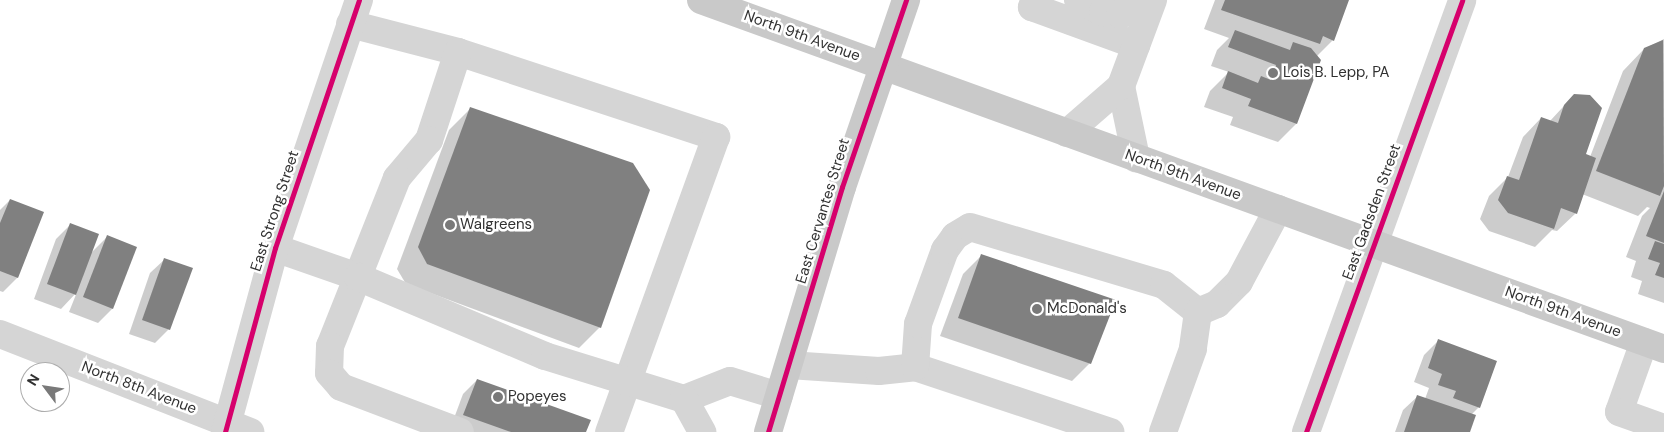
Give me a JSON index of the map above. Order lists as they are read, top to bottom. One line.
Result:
{"streets":{"main road":["North 9th Avenue","East Cervantes Street"],"street":["East Strong Street","East Gadsden Street","North 8th Avenue"]},"crossings":[["North 9th Avenue","East Cervantes Street"],["North 9th Avenue","East Gadsden Street"],["East Strong Street","North 8th Avenue"]],"places":["Lois B. Lepp, PA","Walgreens","McDonald's","Popeyes"],"north":"top left"}
